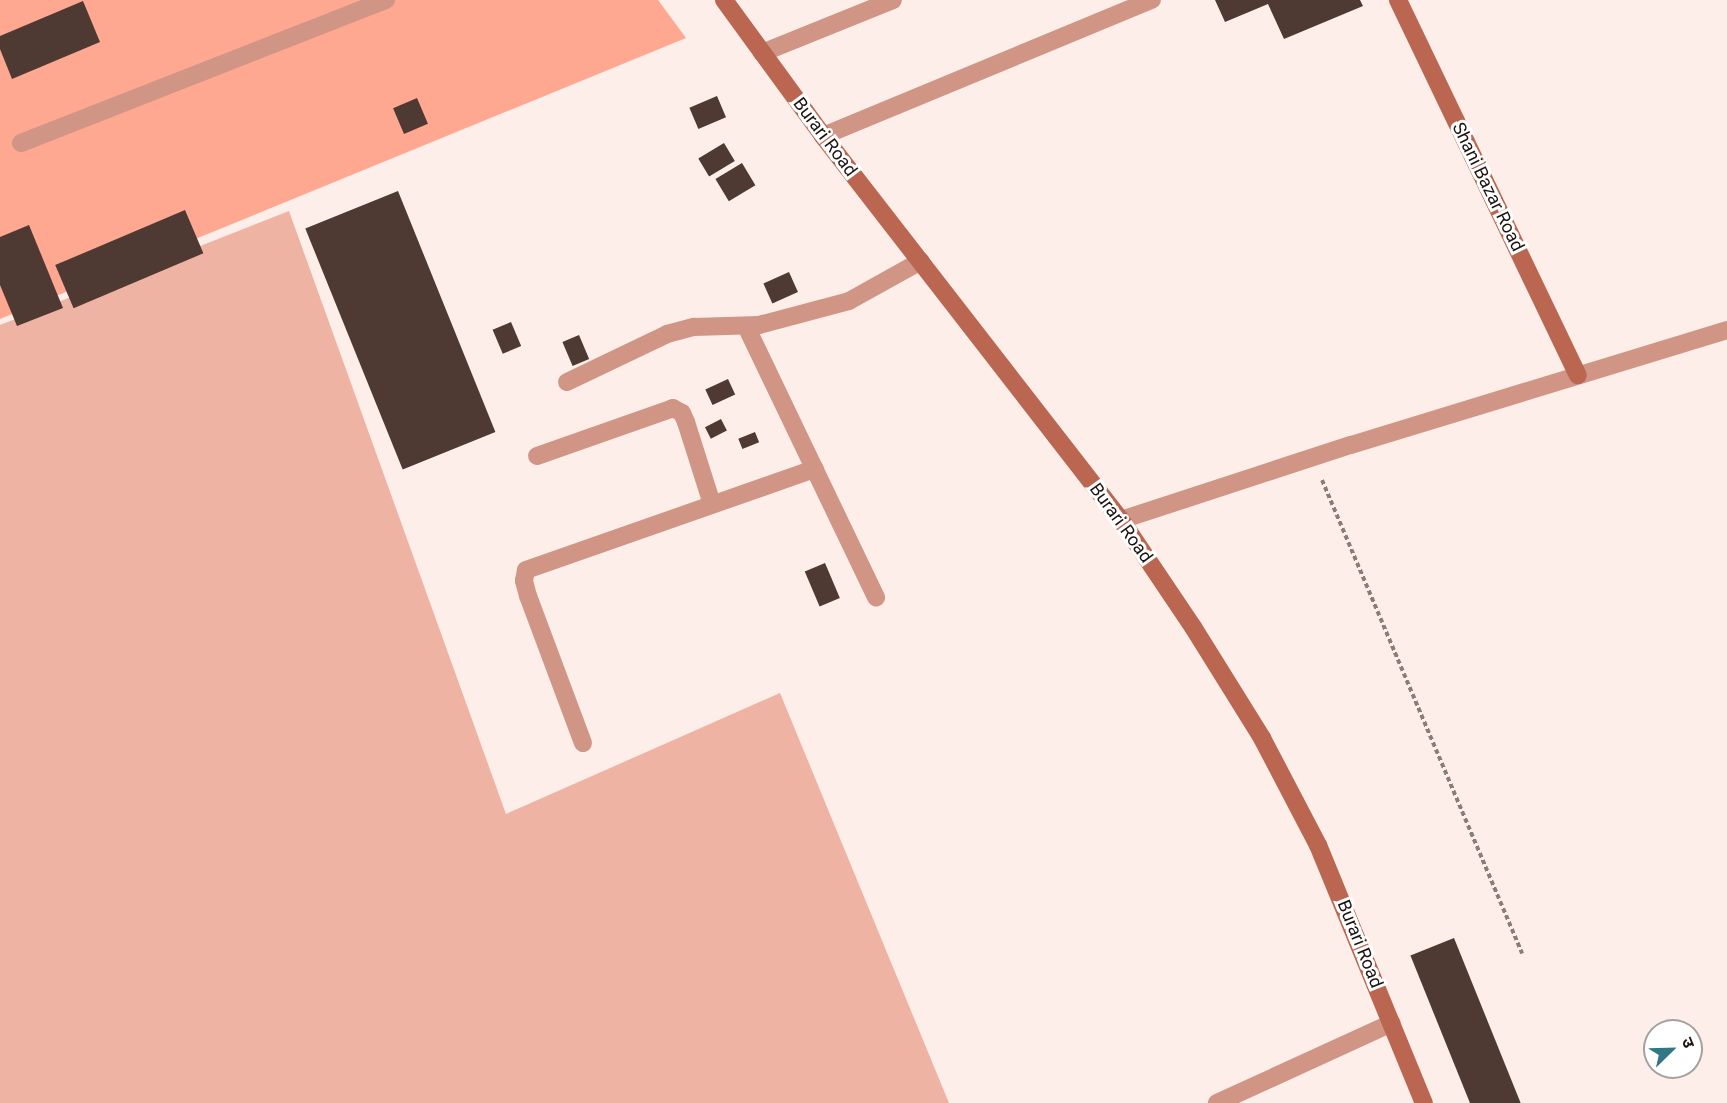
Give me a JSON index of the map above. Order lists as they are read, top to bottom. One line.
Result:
{"streets":{"main road":["Burari Road","Shani Bazar Road"]},"north":"top right"}
